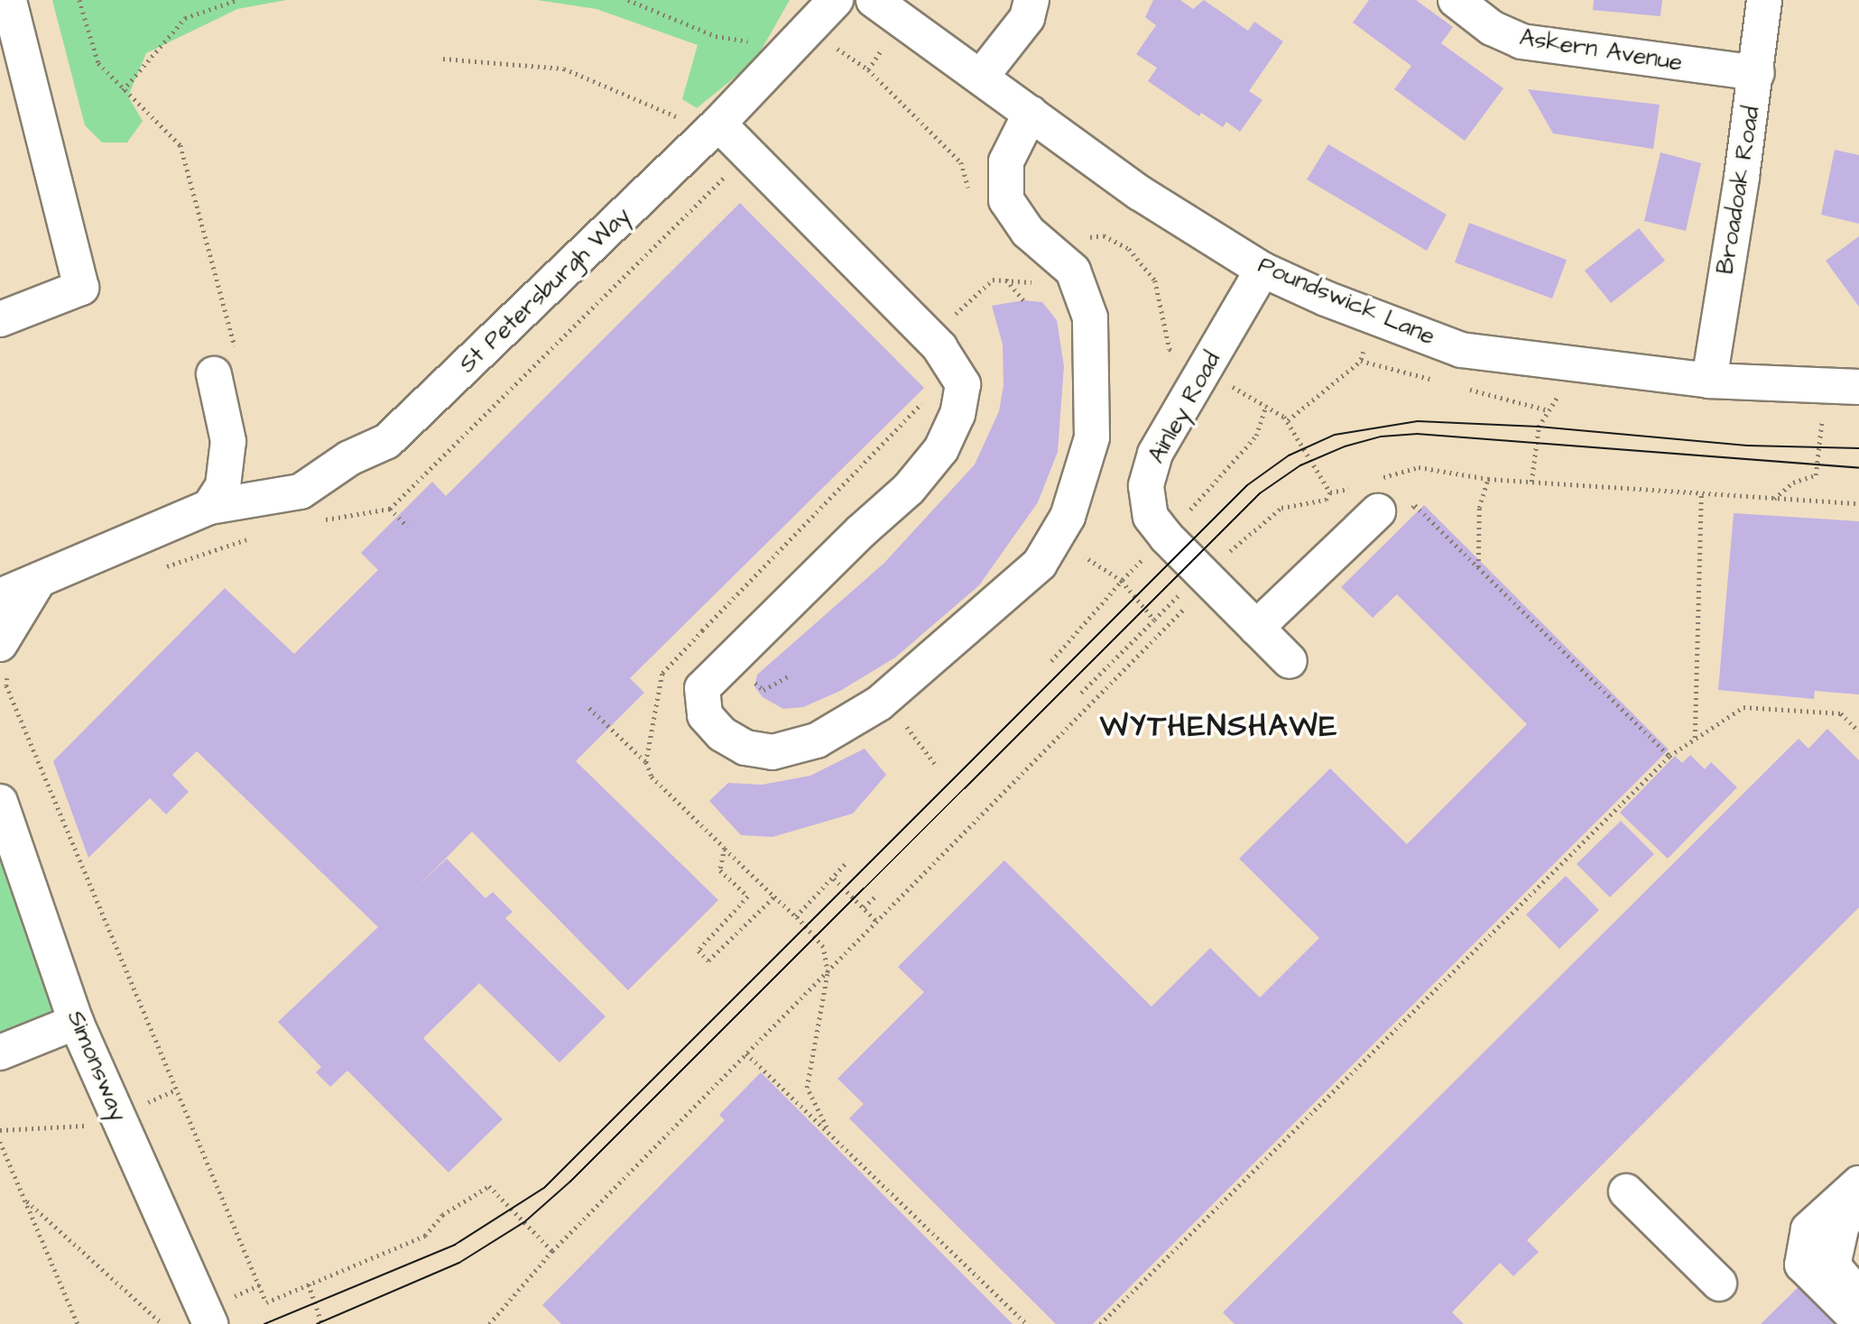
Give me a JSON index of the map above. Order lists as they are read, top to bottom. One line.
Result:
{"streets":{"street":["Askern Avenue","Broadoak Road","St Petersburgh Way","Poundswick Lane","Ainley Road","Simonsway"]},"crossings":[["Askern Avenue","Broadoak Road"],["Broadoak Road","Poundswick Lane"],["Poundswick Lane","Ainley Road"]],"districts":["WYTHENSHAWE"]}
